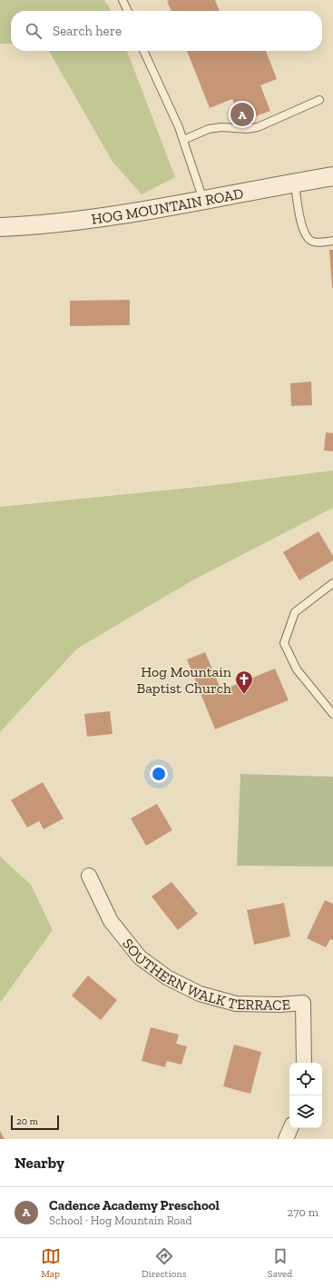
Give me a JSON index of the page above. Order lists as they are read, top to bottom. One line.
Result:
{"streets":{"street":["HOG MOUNTAIN ROAD","SOUTHERN WALK TERRACE"]},"places":{"church":["Hog Mountain Baptist Church"]},"scale_bar":"20 m","page":{"search":"Search here","pins":"A","scale":"20 m","heading":"Nearby","list":[{"mark":"A","name":"Cadence Academy Preschool","note":"School · Hog Mountain Road","value":"270 m"}],"nav":["Map","Directions","Saved"]}}
